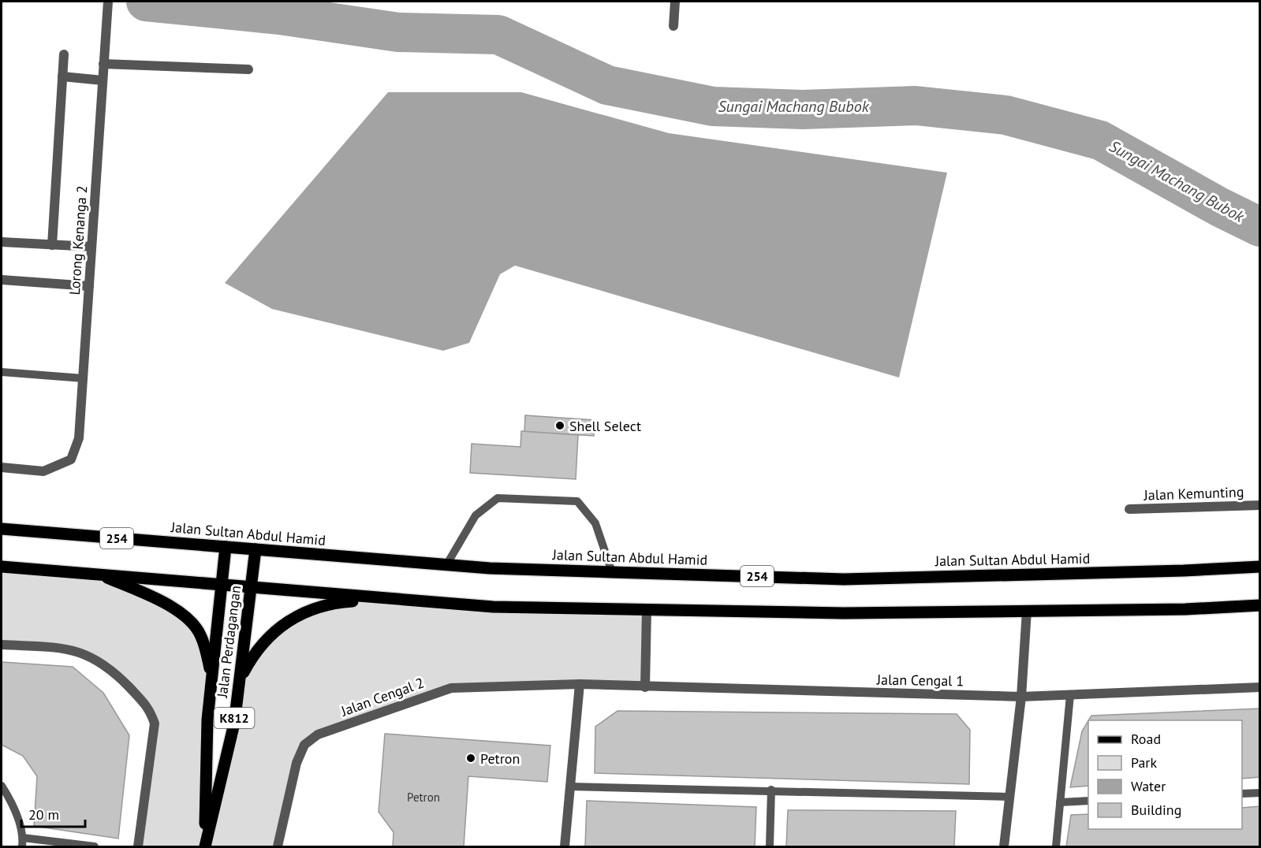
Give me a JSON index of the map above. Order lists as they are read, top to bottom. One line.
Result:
{"streets":{"main road":["Jalan Sultan Abdul Hamid","254","Jalan Perdagangan","K812"],"street":["Lorong Kenanga 2","Jalan Kemunting","Jalan Cengal 1","Jalan Cengal 2"]},"crossings":[["Jalan Sultan Abdul Hamid","Jalan Perdagangan"],["Jalan Cengal 1","Jalan Cengal 2"]],"water":["Sungai Machang Bubok"],"places":["Shell Select","Petron"],"house_numbers":["Petron"],"legend":["Road","Park","Water","Building"],"scale_bar":"20 m"}
